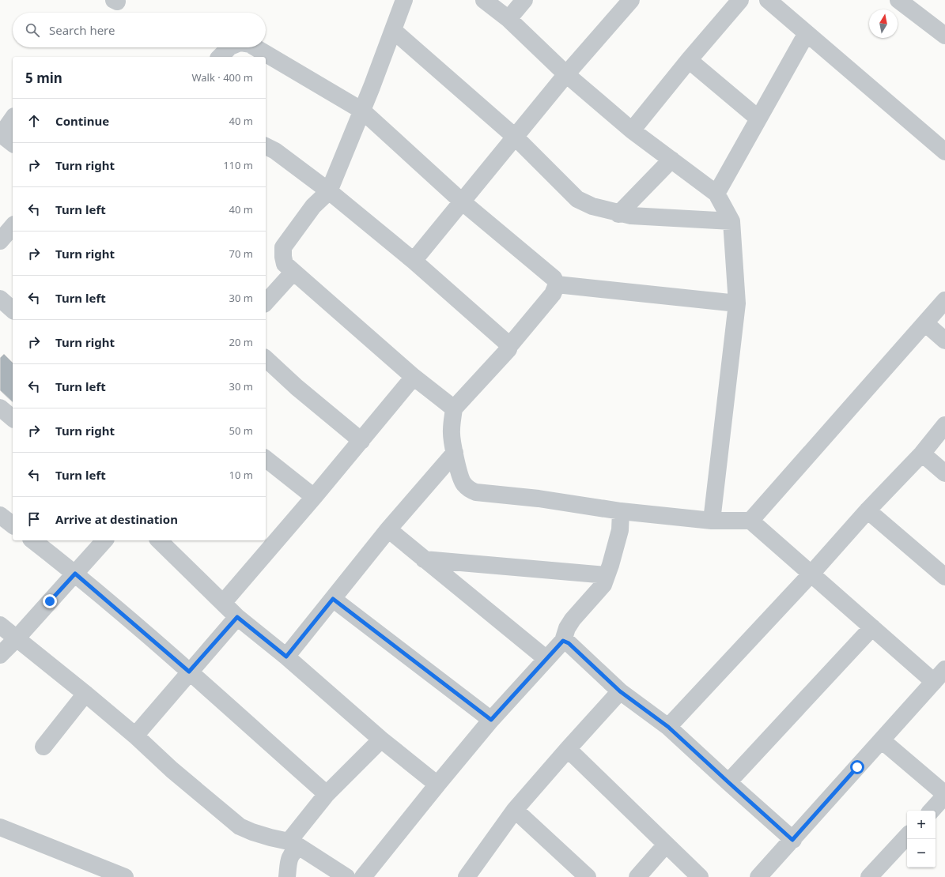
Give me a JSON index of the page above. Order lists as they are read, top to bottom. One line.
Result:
{"north":"top","page":{"search":"Search here","heading":["5 min","Walk · 400 m"],"list":[["Continue","40 m"],["Turn right","110 m"],["Turn left","40 m"],["Turn right","70 m"],["Turn left","30 m"],["Turn right","20 m"],["Turn left","30 m"],["Turn right","50 m"],["Turn left","10 m"],"Arrive at destination"],"map_buttons":["+","−"]}}
